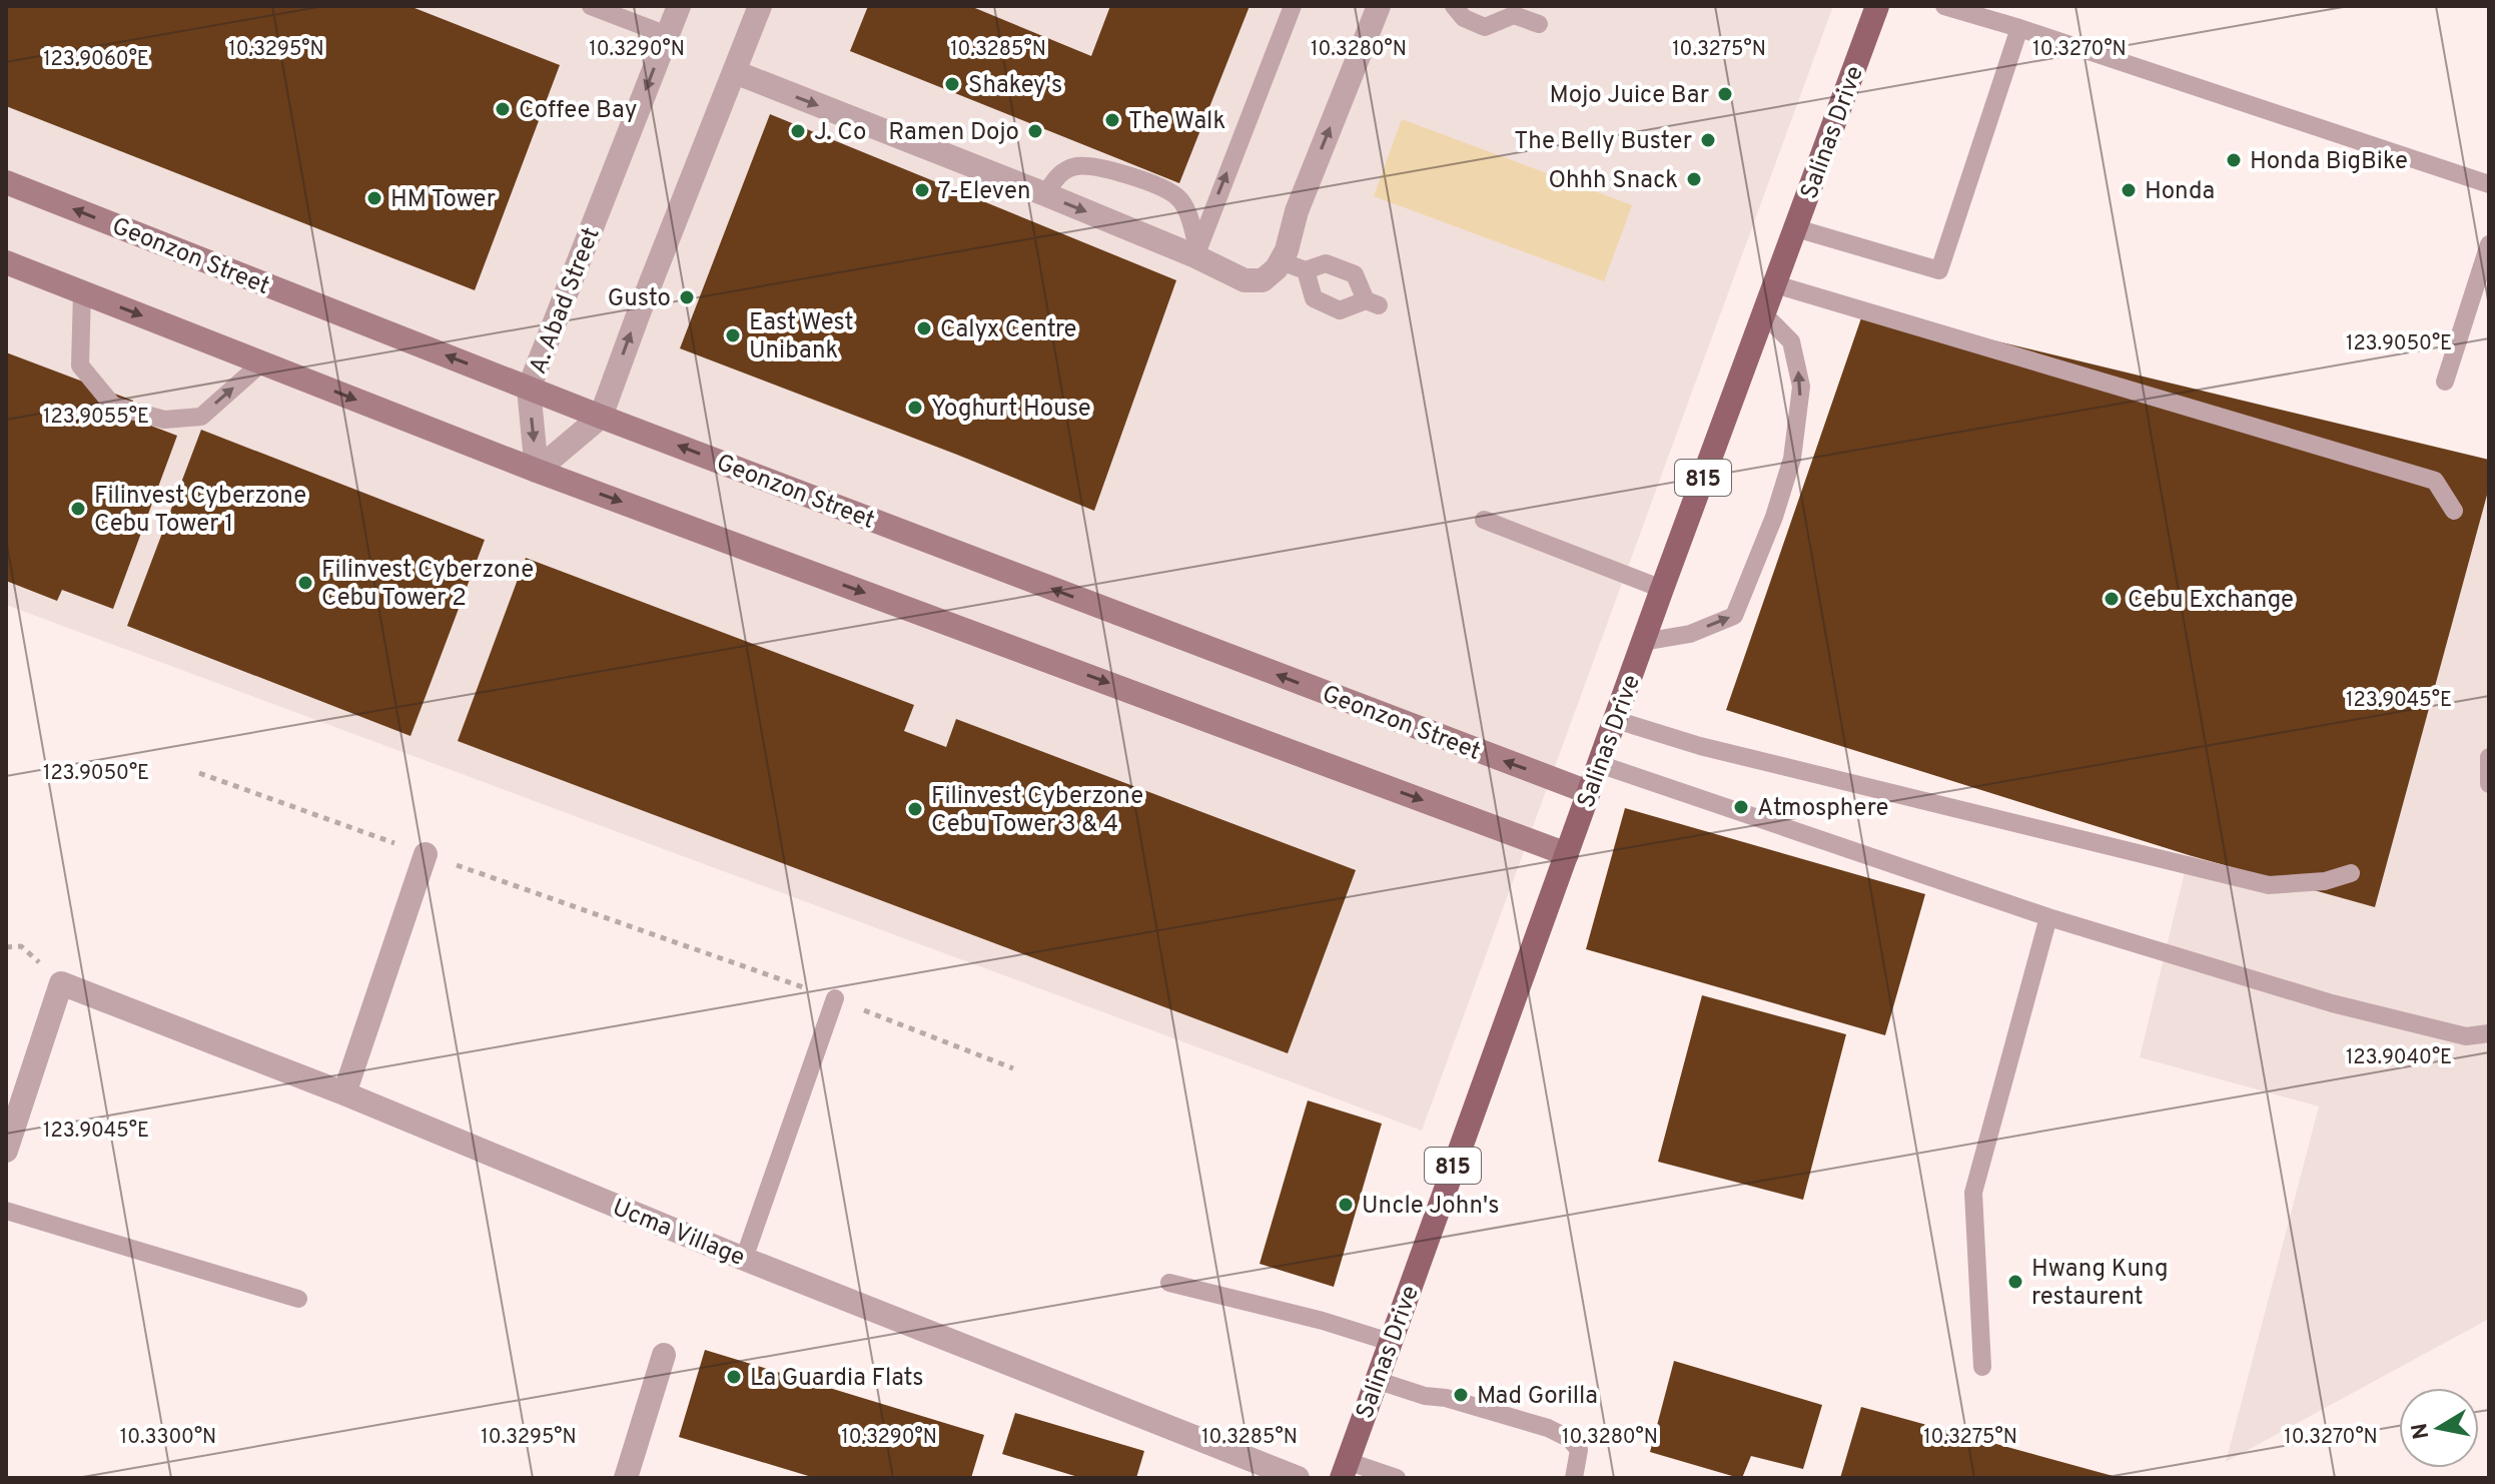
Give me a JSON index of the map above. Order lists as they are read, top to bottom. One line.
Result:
{"streets":{"main road":["Salinas Drive","815"],"street":["Geonzon Street","A. Abad Street","Ucma Village"]},"crossings":[["Salinas Drive","Geonzon Street"],["Geonzon Street","A. Abad Street"]],"places":["Shakey's","Mojo Juice Bar","Coffee Bay","The Walk","J. Co","Ramen Dojo","The Belly Buster","Honda BigBike","Ohhh Snack","7-Eleven","Honda","HM Tower","Gusto","Calyx Centre","East West Unibank","Yoghurt House","Filinvest Cyberzone Cebu Tower 1","Filinvest Cyberzone Cebu Tower 2","Cebu Exchange","Atmosphere","Filinvest Cyberzone Cebu Tower 3 & 4","Uncle John's","Hwang Kung restaurent","La Guardia Flats","Mad Gorilla"],"north":"left","coordinates":["10.3295°N","10.3290°N","10.3285°N","10.3270°N","10.3280°N","10.3275°N","123.9060°E","123.9050°E","123.9055°E","123.9045°E","123.9040°E","10.3300°N"]}
